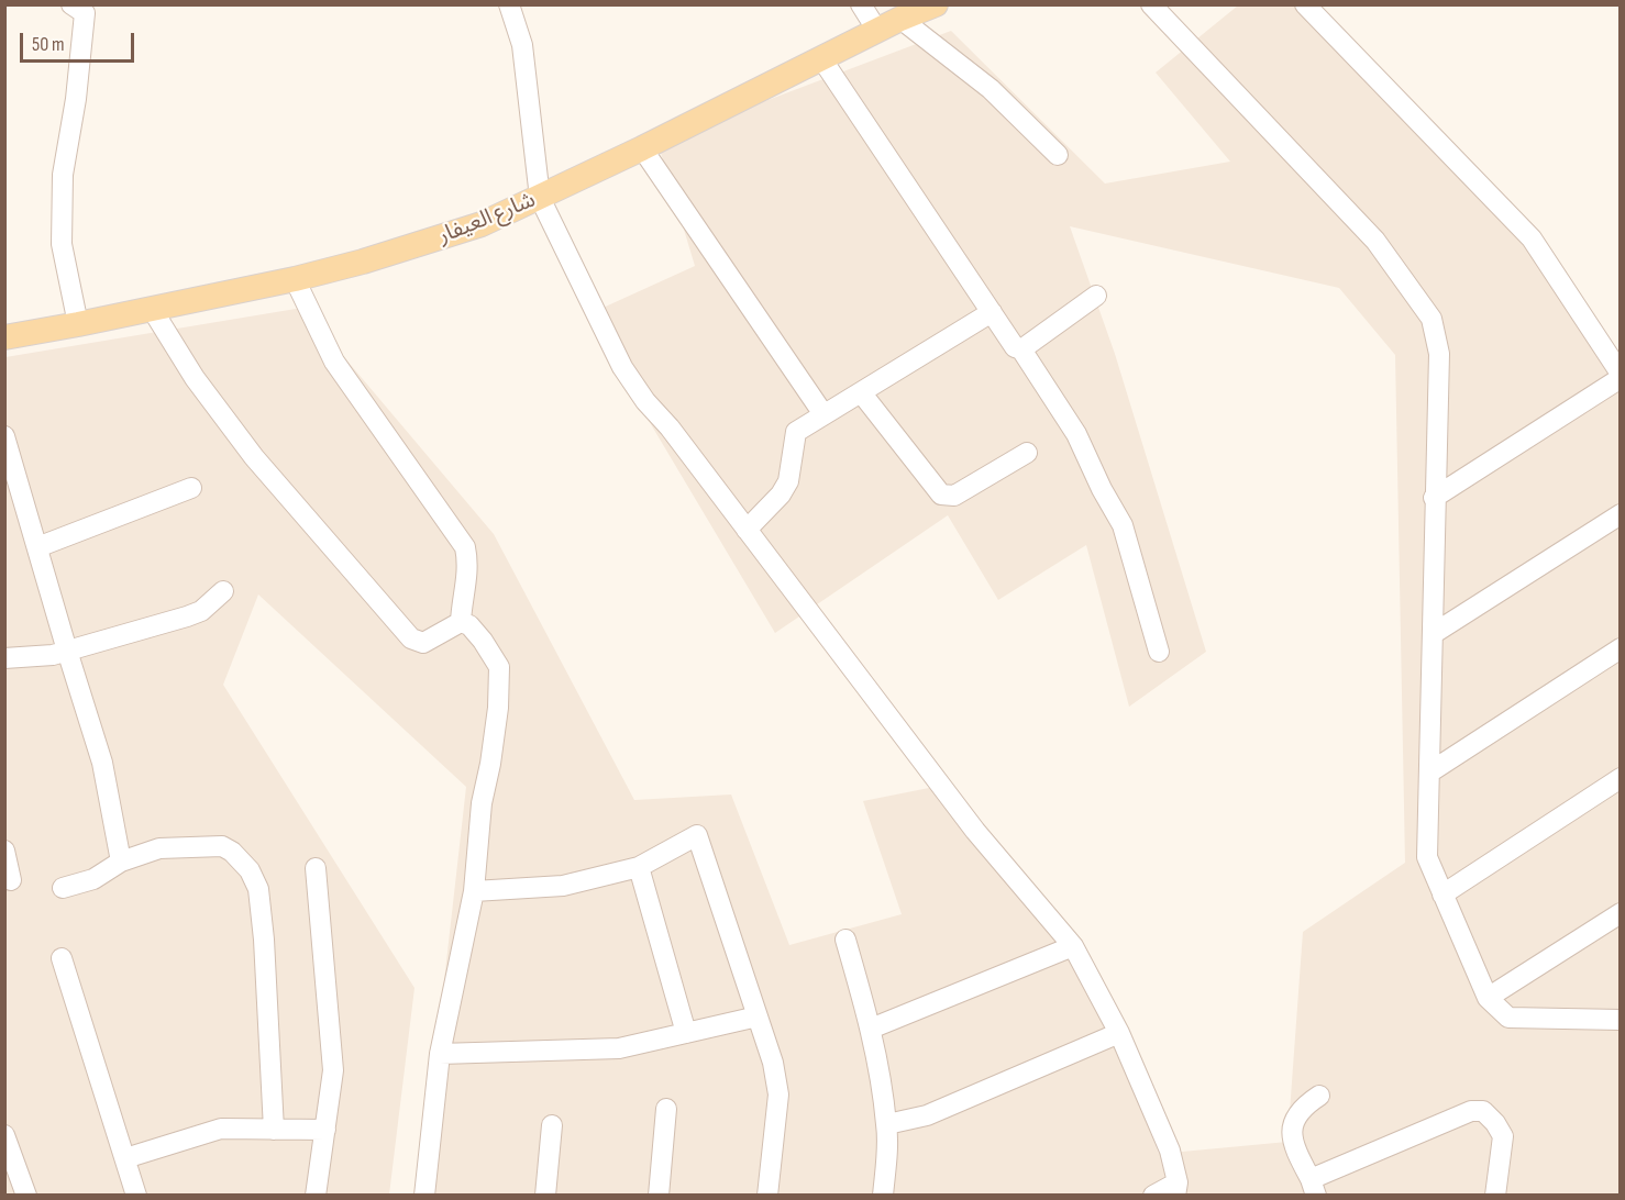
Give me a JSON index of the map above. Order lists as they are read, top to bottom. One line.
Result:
{"streets":{"main road":["شارع العيفار"]},"scale_bar":"50 m"}
